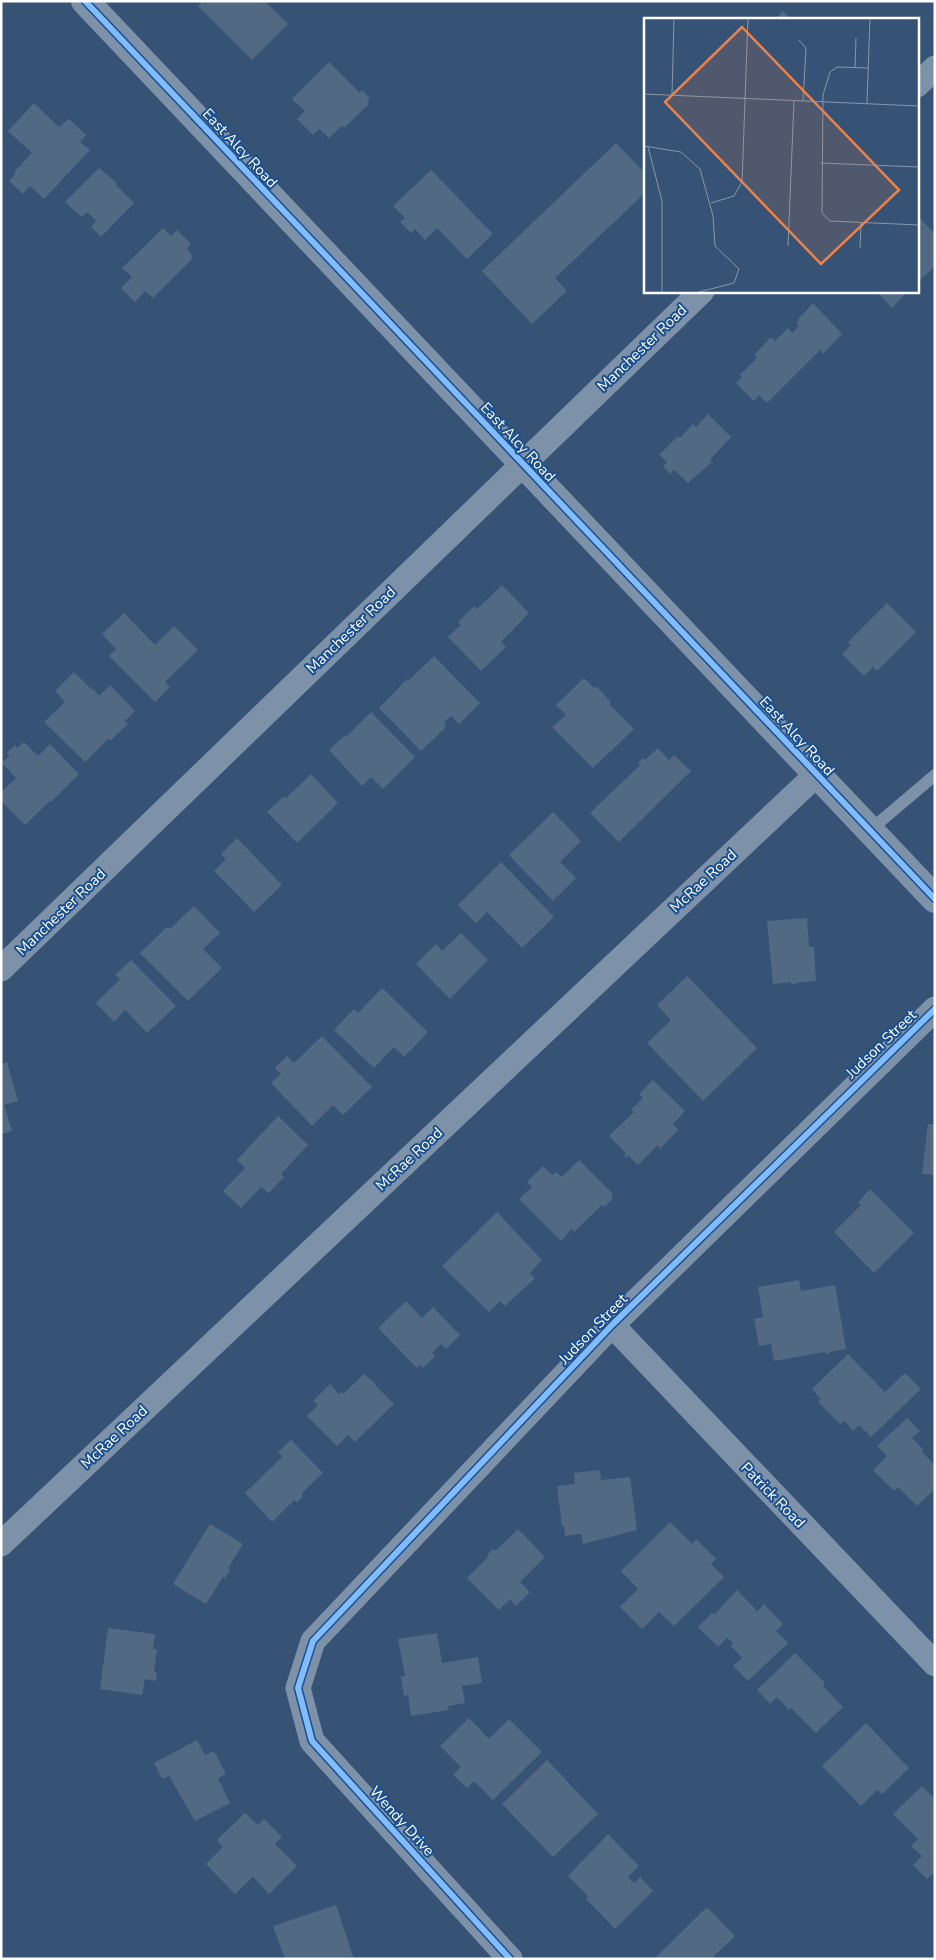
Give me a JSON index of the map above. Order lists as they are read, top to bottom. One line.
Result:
{"streets":{"street":["East Alcy Road","Manchester Road","McRae Road","Judson Street","Patrick Road","Wendy Drive"]},"crossings":[["East Alcy Road","Manchester Road"],["East Alcy Road","McRae Road"],["Judson Street","Patrick Road"],["Judson Street","Wendy Drive"]]}
